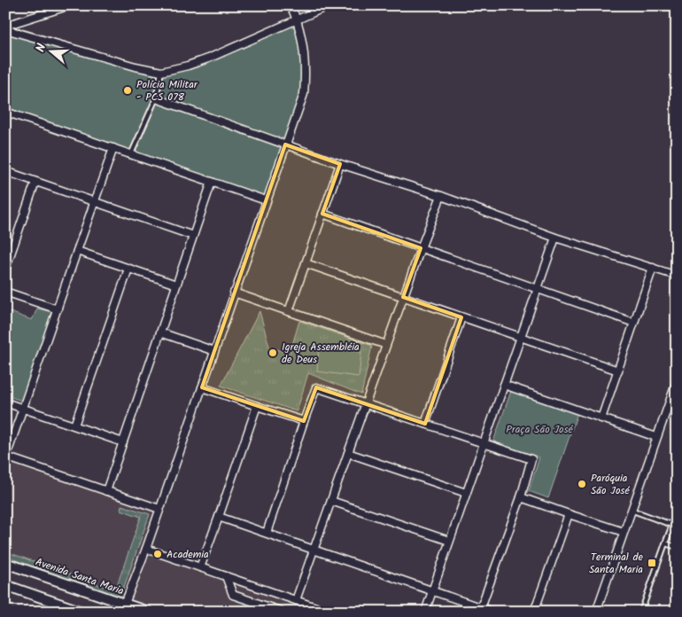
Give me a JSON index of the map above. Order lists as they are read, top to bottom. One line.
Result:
{"streets":{"main road":["Avenida Santa Maria"]},"parks":["Praça São José"],"places":{"other":["Polícia Militar - PCS 078","Igreja Assembléia de Deus","Paróquia São José","Academia"],"transit":["Terminal de Santa Maria"]},"north":"left"}
